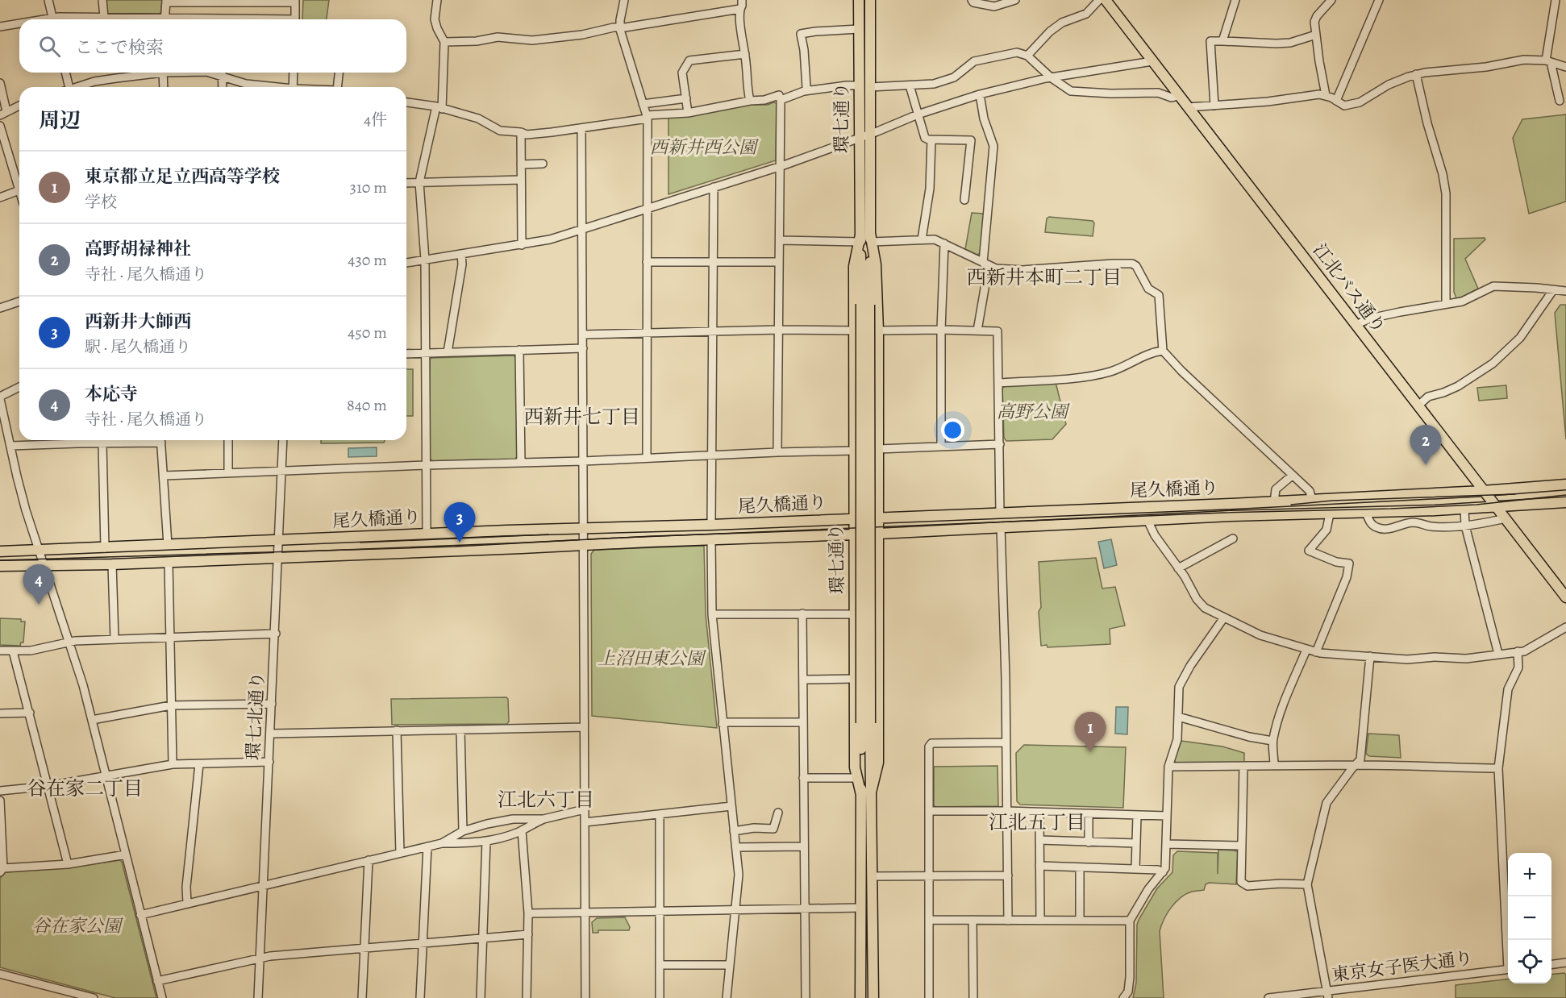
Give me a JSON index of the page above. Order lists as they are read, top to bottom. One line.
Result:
{"streets":{"main road":["環七通り","江北バス通り","尾久橋通り"],"street":["環七北通り","東京女子医大通り"]},"crossings":[["環七通り","尾久橋通り"],["江北バス通り","尾久橋通り"],["尾久橋通り","環七北通り"]],"districts":["西新井本町二丁目","西新井七丁目","谷在家二丁目","江北六丁目","江北五丁目"],"parks":["西新井西公園","高野公園","上沼田東公園","谷在家公園"],"page":{"search":"ここで検索","heading":["周辺","4件"],"list":[{"mark":"1","name":"東京都立足立西高等学校","note":"学校","value":"310 m"},{"mark":"2","name":"高野胡禄神社","note":"寺社 · 尾久橋通り","value":"430 m"},{"mark":"3","name":"西新井大師西","note":"駅 · 尾久橋通り","value":"450 m"},{"mark":"4","name":"本応寺","note":"寺社 · 尾久橋通り","value":"840 m"}],"pins":["2","3","4","1"],"map_buttons":["+","−"]}}
